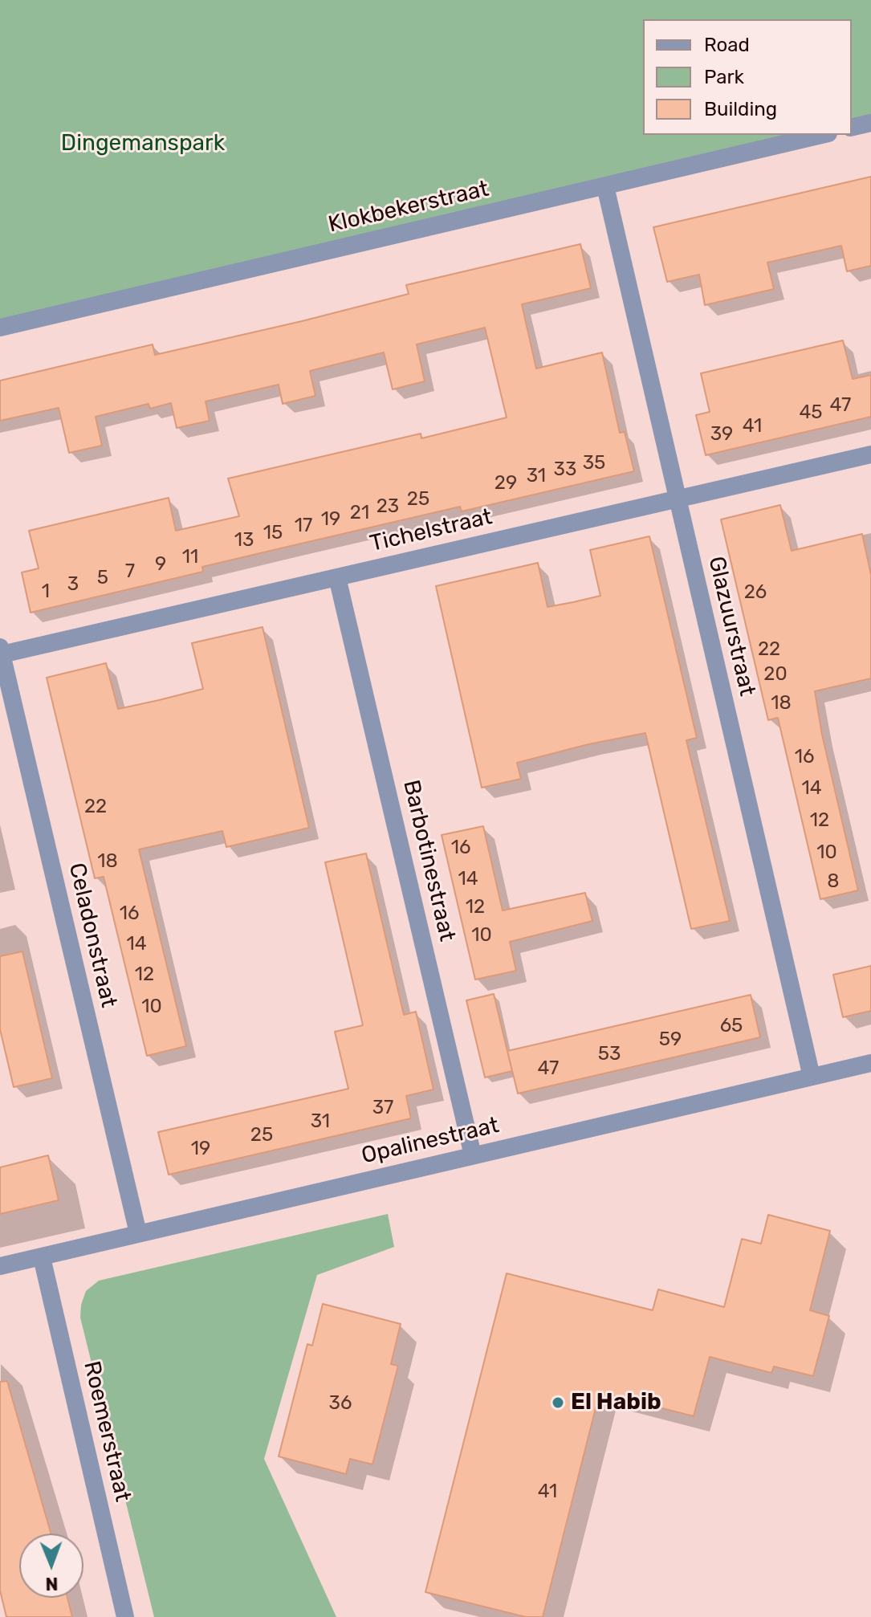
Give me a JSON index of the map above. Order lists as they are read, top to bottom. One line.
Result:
{"streets":{"street":["Klokbekerstraat","Tichelstraat","Glazuurstraat","Barbotinestraat","Celadonstraat","Opalinestraat","Roemerstraat"]},"crossings":[["Klokbekerstraat","Glazuurstraat"],["Tichelstraat","Glazuurstraat"],["Tichelstraat","Barbotinestraat"],["Tichelstraat","Celadonstraat"],["Glazuurstraat","Opalinestraat"],["Barbotinestraat","Opalinestraat"],["Celadonstraat","Opalinestraat"],["Opalinestraat","Roemerstraat"]],"parks":["Dingemanspark"],"places":["El Habib"],"house_numbers":["47","45","41","39","35","33","31","29","25","23","21","19","17","15","13","11","9","7","5","3","1","26","22","20","18","16","14","22","12","16","10","18","14","8","12","16","10","14","12","10","65","59","53","47","37","31","25","19","36","41"],"legend":["Road","Park","Building"],"north":"bottom"}
